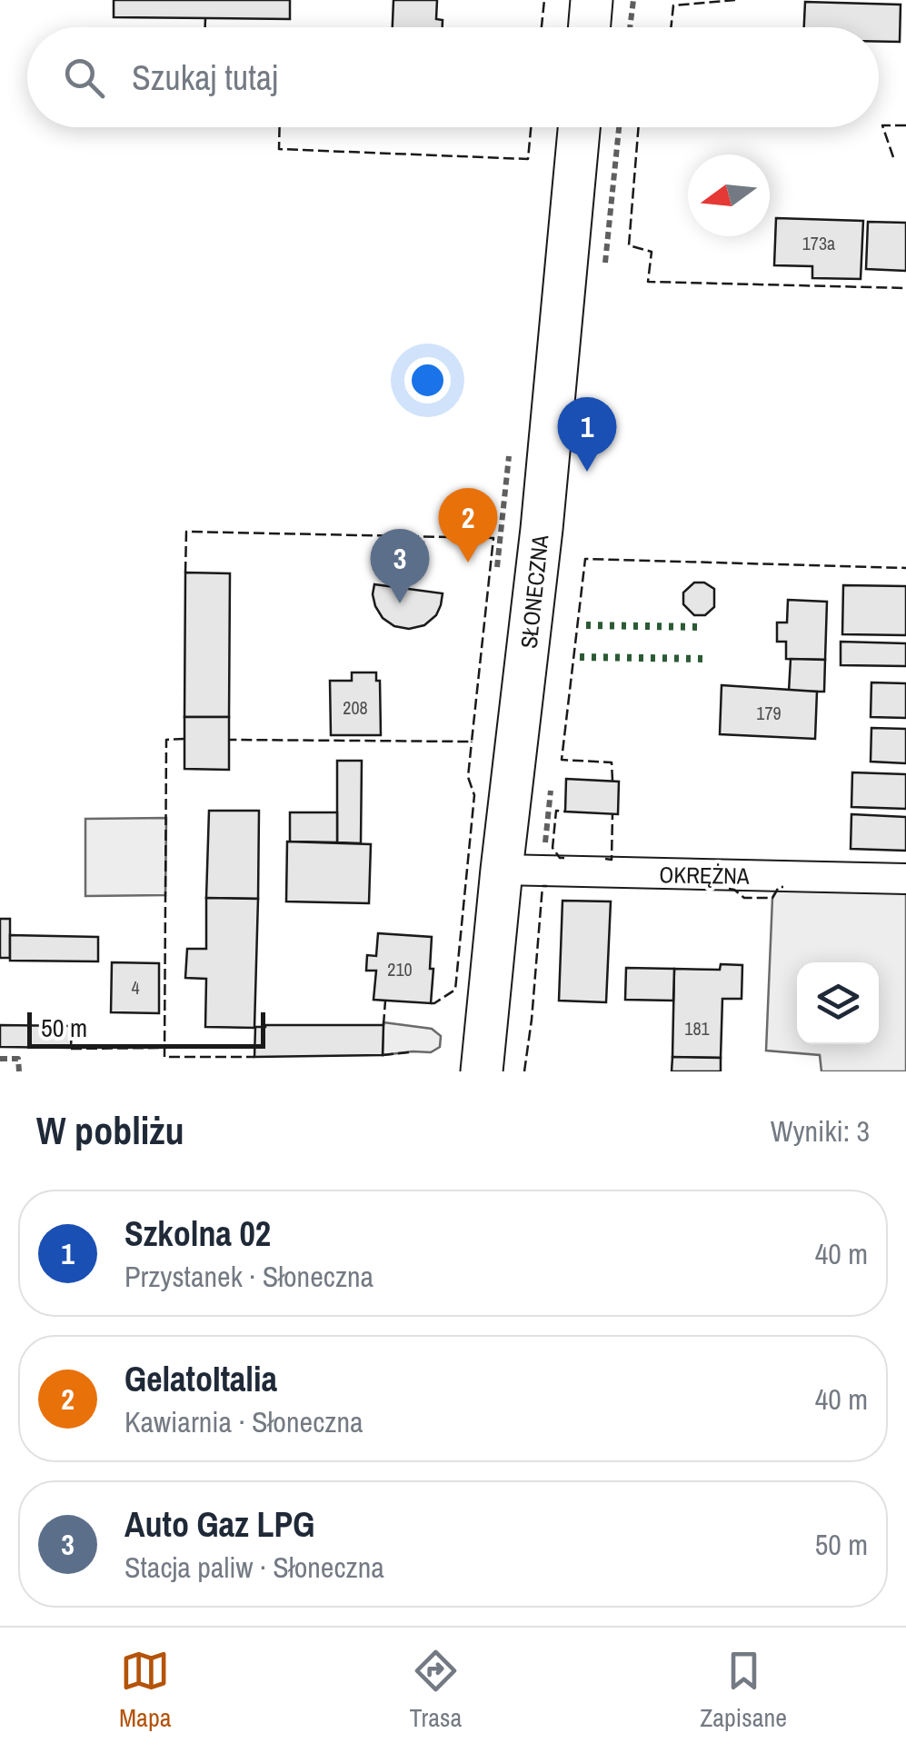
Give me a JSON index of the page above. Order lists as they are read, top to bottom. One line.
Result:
{"streets":{"main road":["SŁONECZNA"],"street":["OKRĘŻNA"]},"crossings":[["SŁONECZNA","OKRĘŻNA"]],"house_numbers":["173a","208","179","210","4","181"],"scale_bar":"50 m","north":"left","page":{"search":"Szukaj tutaj","pins":["1","2","3"],"scale":"50 m","heading":["W pobliżu","Wyniki: 3"],"list":[{"mark":"1","name":"Szkolna 02","note":"Przystanek · Słoneczna","value":"40 m"},{"mark":"2","name":"GelatoItalia","note":"Kawiarnia · Słoneczna","value":"40 m"},{"mark":"3","name":"Auto Gaz LPG","note":"Stacja paliw · Słoneczna","value":"50 m"}],"nav":["Mapa","Trasa","Zapisane"]}}
